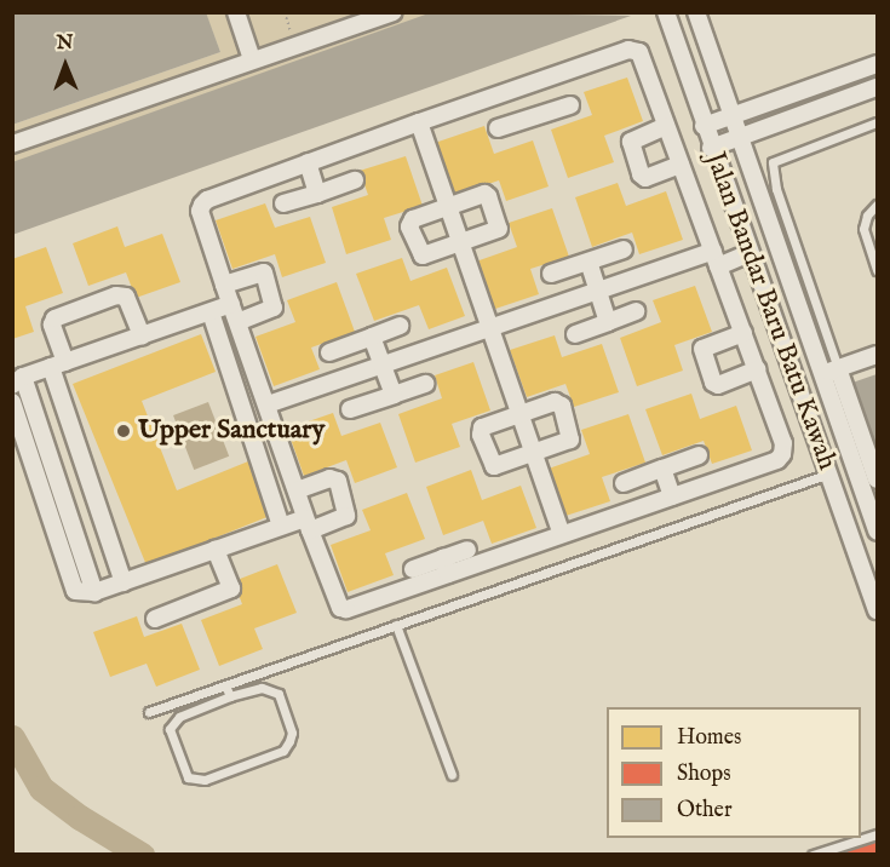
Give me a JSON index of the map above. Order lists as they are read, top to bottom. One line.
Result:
{"streets":{"street":["Jalan Bandar Baru Batu Kawah"]},"places":["Upper Sanctuary"],"legend":["Homes","Shops","Other"],"north":"top"}
